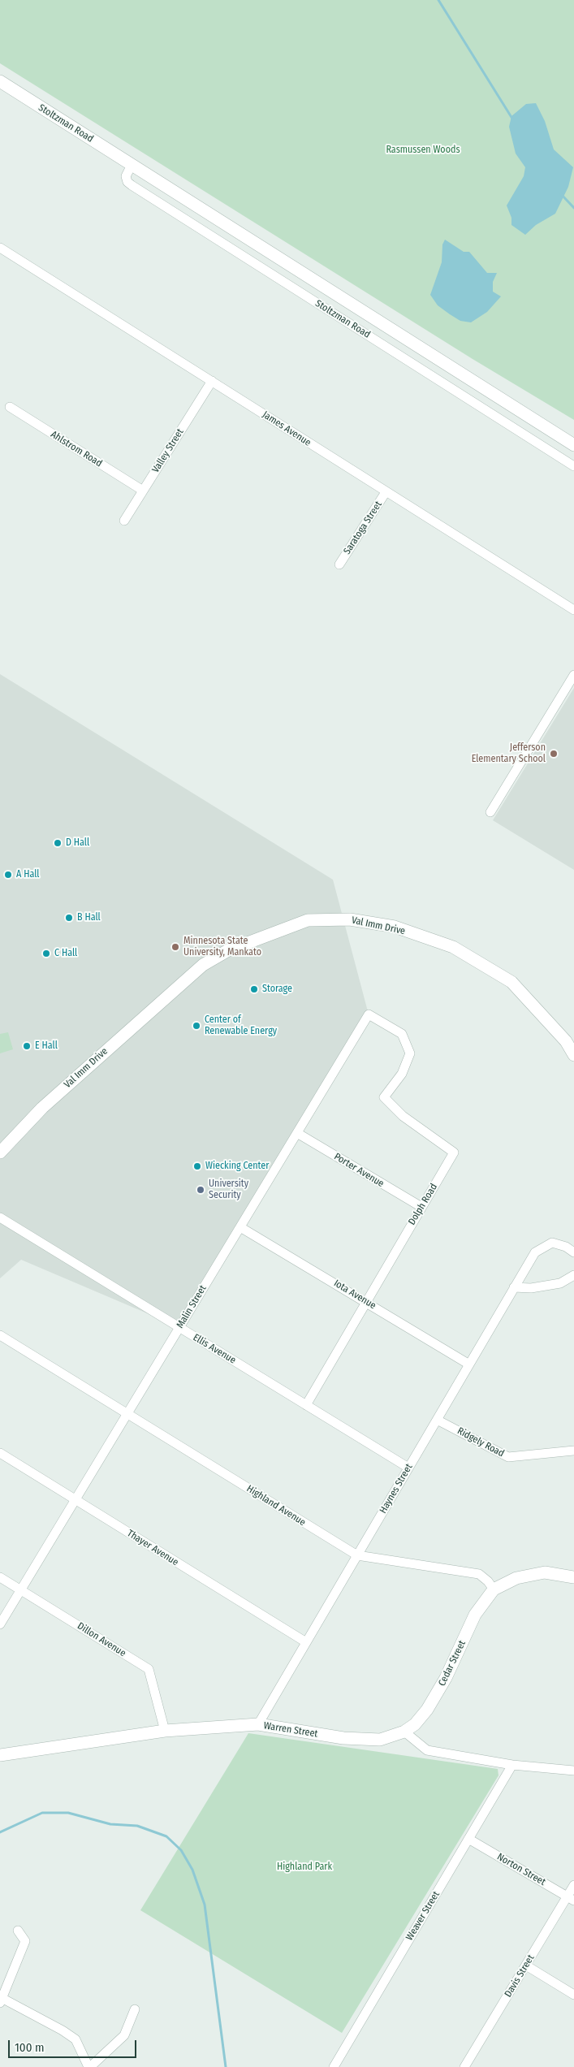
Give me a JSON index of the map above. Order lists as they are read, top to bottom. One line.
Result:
{"streets":{"street":["Stoltzman Road","James Avenue","Ahlstrom Road","Valley Street","Saratoga Street","Val Imm Drive","Porter Avenue","Dolph Road","Iota Avenue","Malin Street","Ellis Avenue","Ridgely Road","Haynes Street","Highland Avenue","Thayer Avenue","Dillon Avenue","Cedar Street","Warren Street","Norton Street","Weaver Street","Davis Street"]},"crossings":[["James Avenue","Valley Street"],["James Avenue","Saratoga Street"],["Ahlstrom Road","Valley Street"],["Porter Avenue","Dolph Road"],["Porter Avenue","Malin Street"],["Dolph Road","Iota Avenue"],["Dolph Road","Malin Street"],["Dolph Road","Ellis Avenue"],["Iota Avenue","Malin Street"],["Iota Avenue","Haynes Street"],["Malin Street","Ellis Avenue"],["Malin Street","Highland Avenue"],["Malin Street","Thayer Avenue"],["Malin Street","Dillon Avenue"],["Ellis Avenue","Haynes Street"],["Ridgely Road","Haynes Street"],["Haynes Street","Highland Avenue"],["Haynes Street","Thayer Avenue"],["Haynes Street","Warren Street"],["Highland Avenue","Cedar Street"],["Dillon Avenue","Warren Street"],["Cedar Street","Warren Street"],["Norton Street","Weaver Street"],["Norton Street","Davis Street"]],"parks":["Rasmussen Woods","Highland Park"],"places":["Jefferson Elementary School","D Hall","A Hall","B Hall","Minnesota State University, Mankato","C Hall","Storage","Center of Renewable Energy","E Hall","Wiecking Center","University Security"],"scale_bar":"100 m"}
